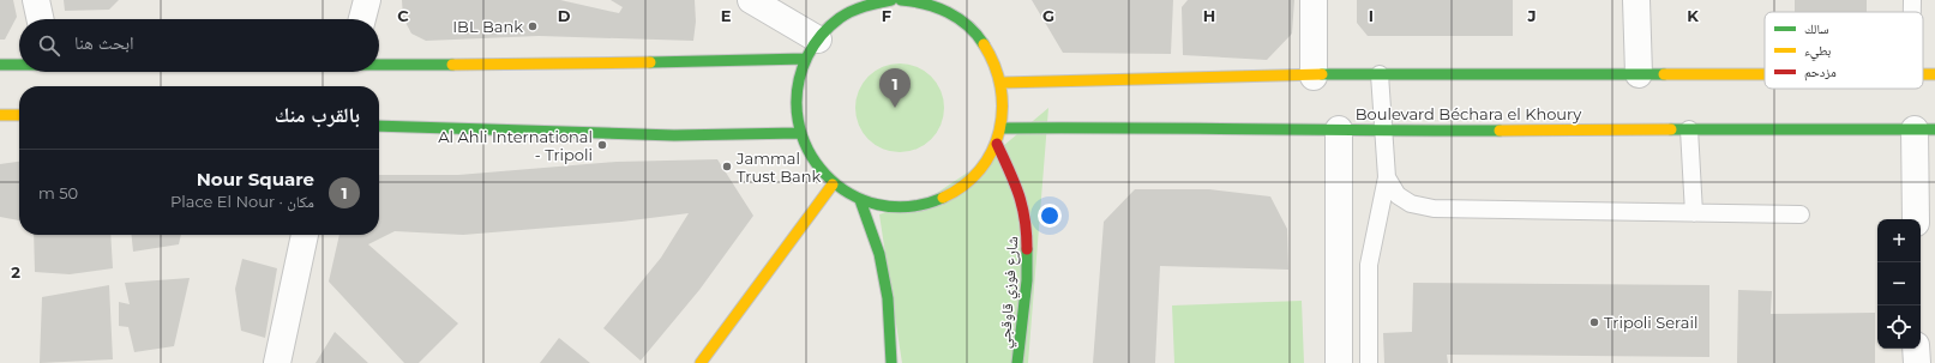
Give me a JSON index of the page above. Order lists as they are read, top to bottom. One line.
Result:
{"streets":{"main road":["Boulevard Béchara el Khoury","شارع فوزي قاوقجي"]},"places":["IBL Bank","Al Ahli International - Tripoli","Jammal Trust Bank","Tripoli Serail"],"legend":["سالك","بطيء","مزدحم"],"page":{"search":"ابحث هنا","pins":"1","heading":"بالقرب منك","list":[{"mark":"1","name":"Nour Square","note":"مكان · Place El Nour","value":"50 m"}],"map_buttons":["+","−"]},"grid":{"columns":["C","D","E","F","G","H","I","J","K"],"rows":["2"]}}
